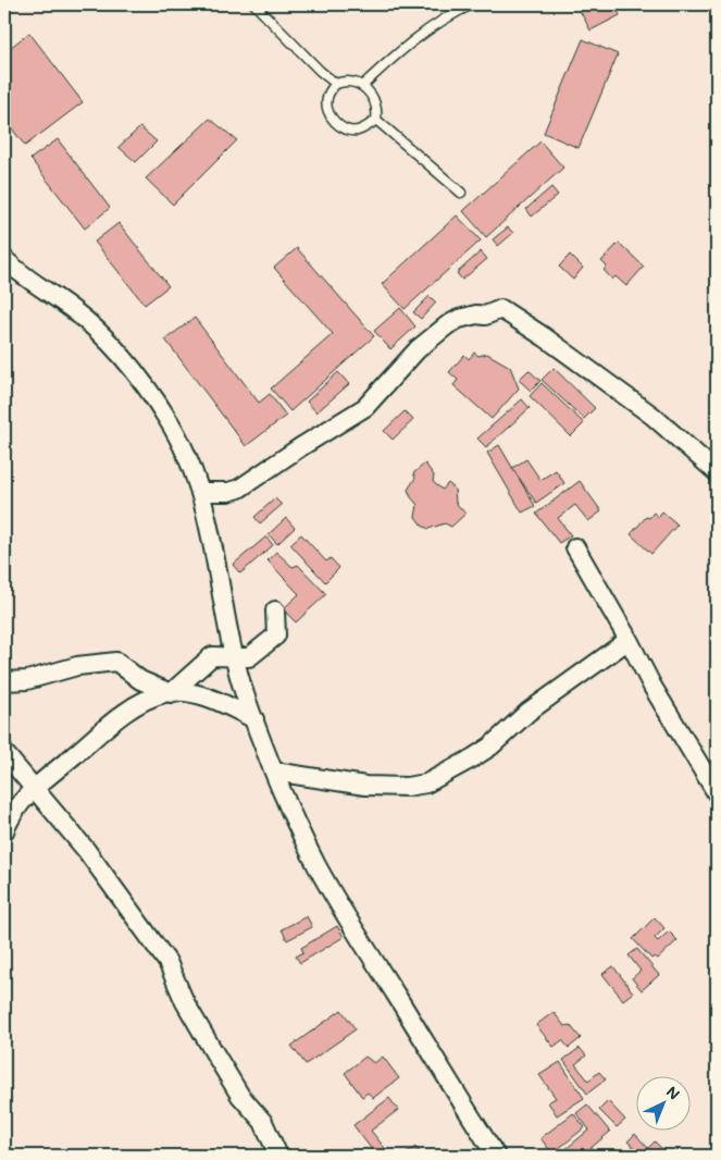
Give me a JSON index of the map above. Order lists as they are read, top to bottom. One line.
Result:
{"north":"top right"}
